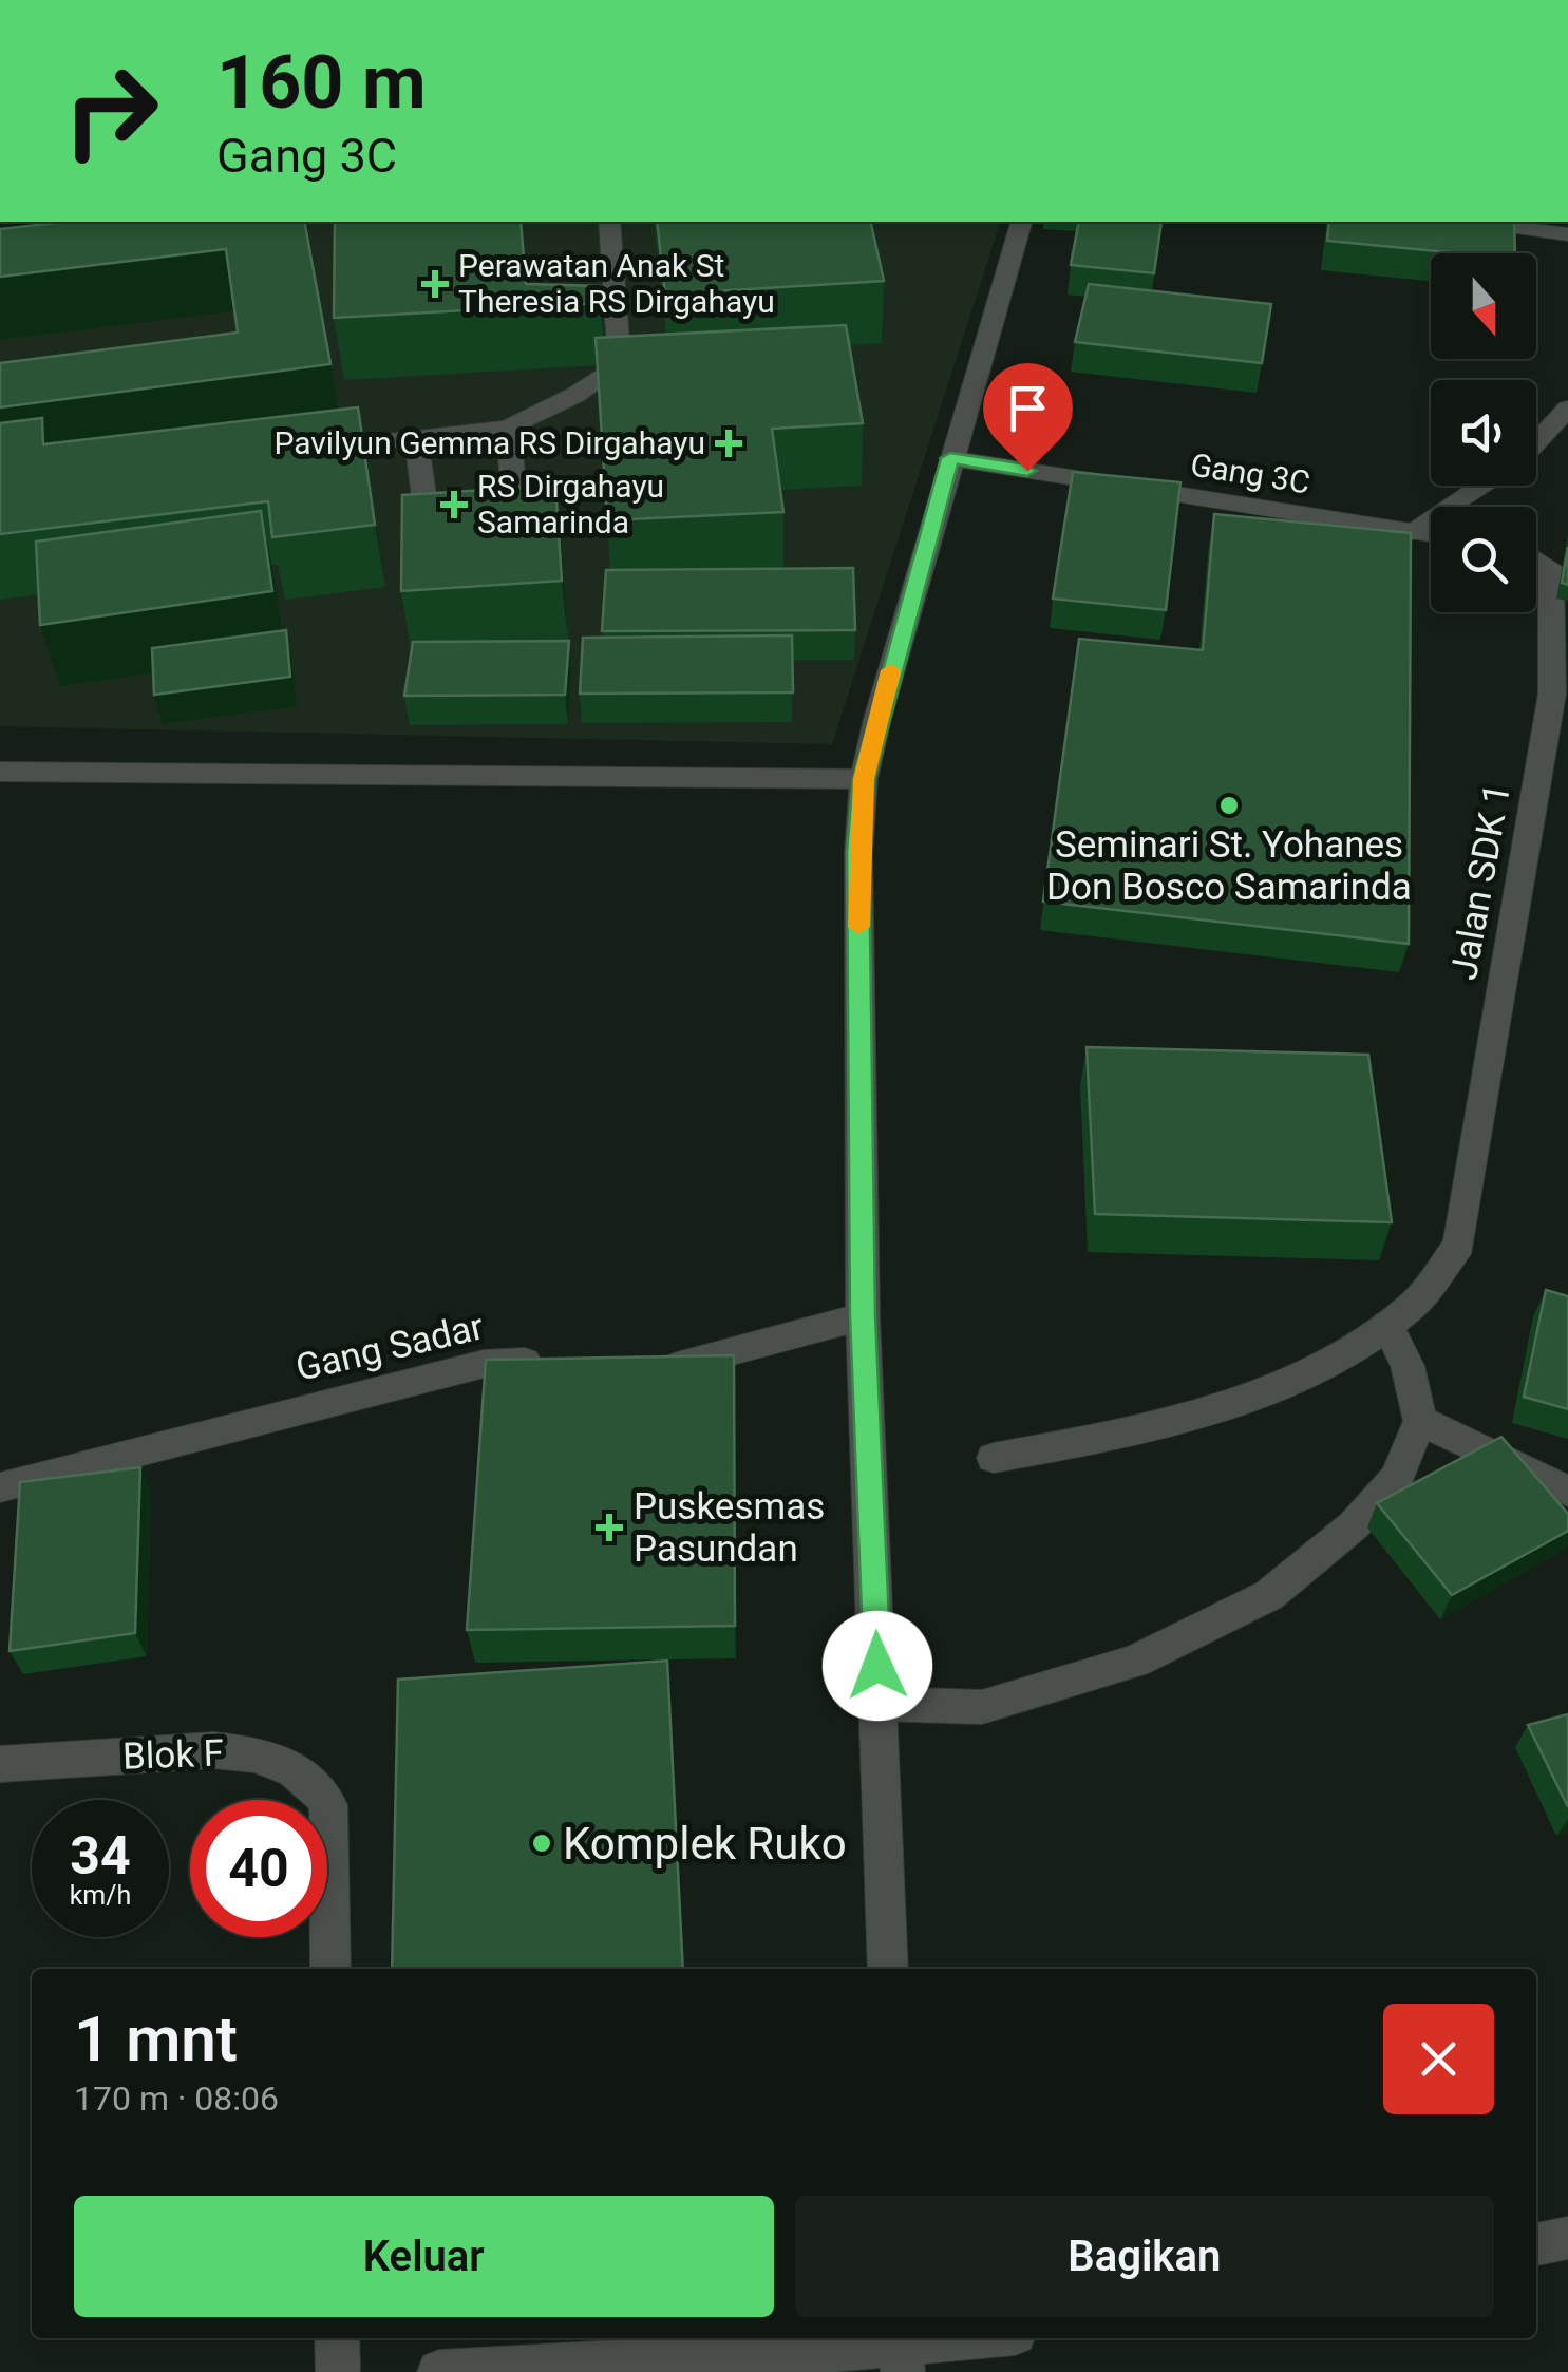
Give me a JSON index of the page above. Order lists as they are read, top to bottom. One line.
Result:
{"streets":{"street":["Gang 3C","Jalan SDK 1","Gang Sadar","Blok F"]},"places":{"health":["Perawatan Anak St Theresia RS Dirgahayu","Pavilyun Gemma RS Dirgahayu","RS Dirgahayu Samarinda","Puskesmas Pasundan"],"other":["Seminari St. Yohanes Don Bosco Samarinda","Komplek Ruko"]},"north":"bottom","page":{"turn":["160 m","Gang 3C"],"speed":"34 km/h","limit":"40","heading":["1 mnt","170 m · 08:06"],"buttons":["Keluar","Bagikan"]}}
